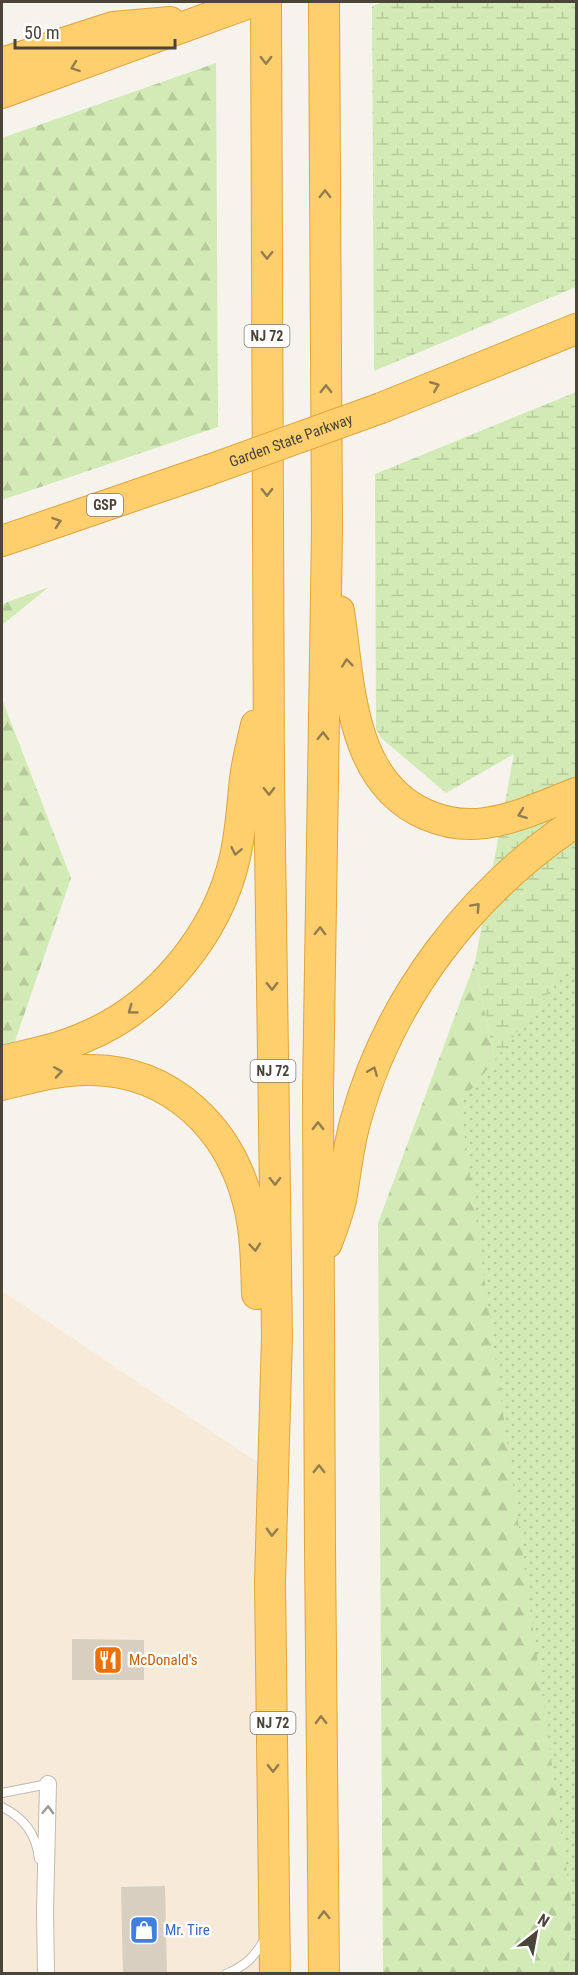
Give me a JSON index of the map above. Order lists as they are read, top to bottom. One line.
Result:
{"streets":{"highway":["NJ 72","Garden State Parkway","GSP"]},"one_way":["Garden State Parkway"],"places":{"restaurant":["McDonald's"],"shop":["Mr. Tire"]},"scale_bar":"50 m","north":"top right"}
